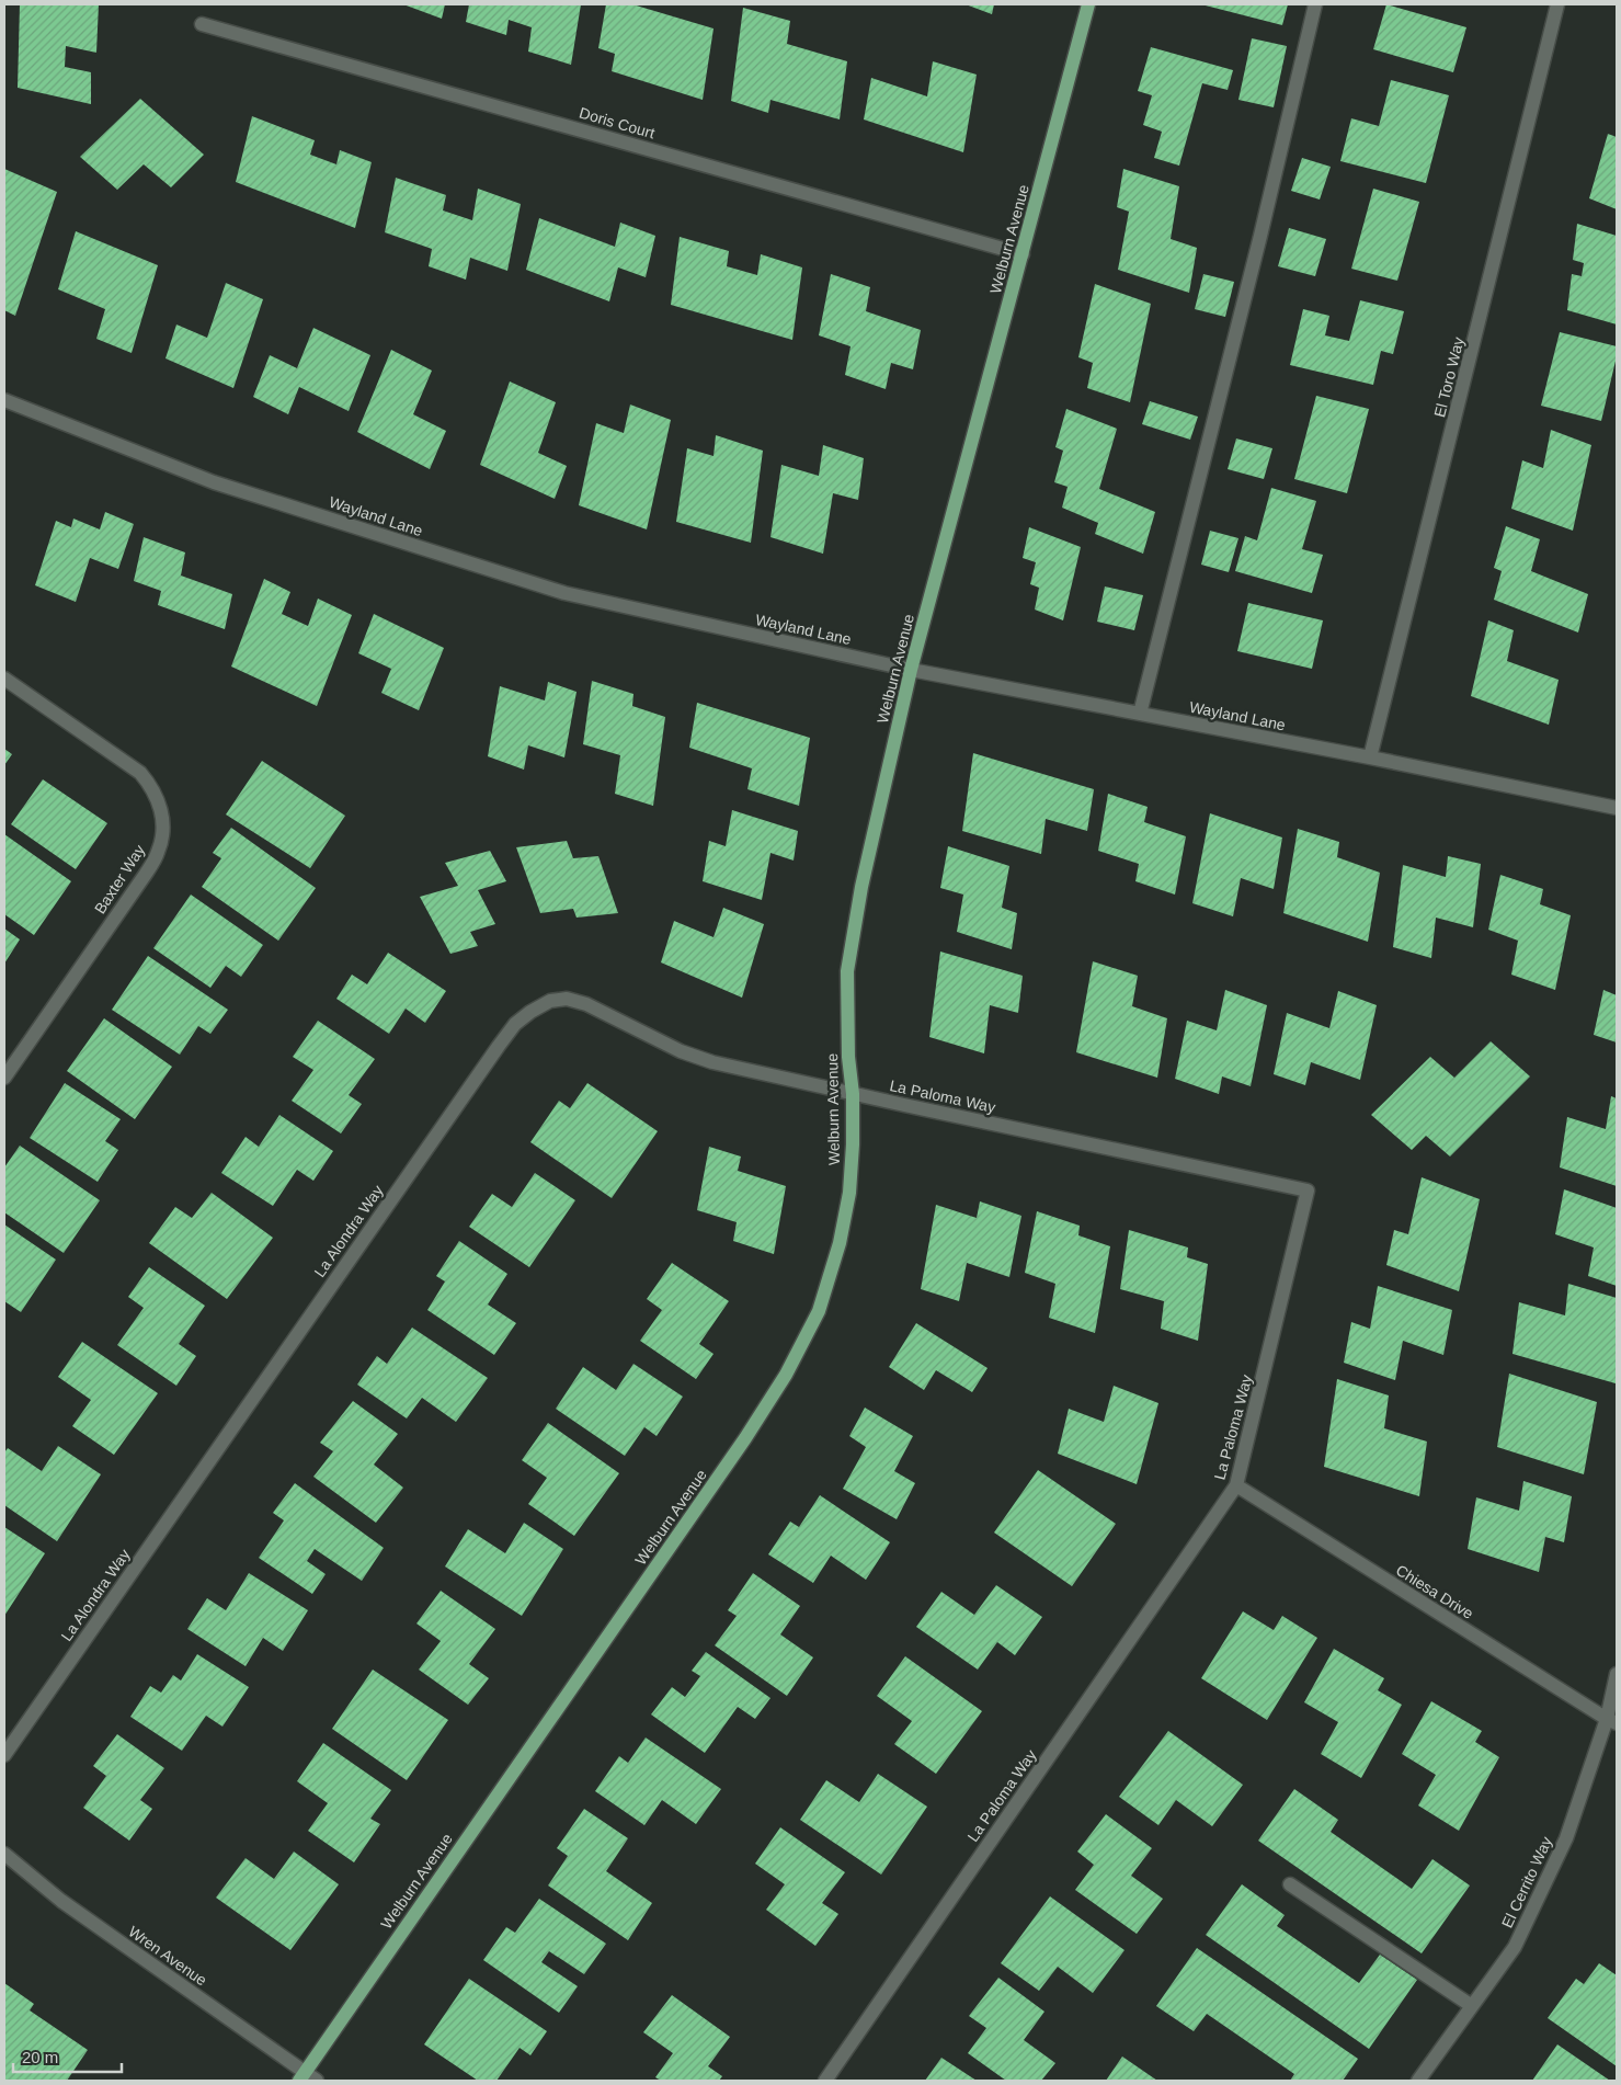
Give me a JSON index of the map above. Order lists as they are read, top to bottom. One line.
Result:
{"streets":{"main road":["Welburn Avenue"],"street":["Doris Court","El Toro Way","Wayland Lane","Baxter Way","La Paloma Way","La Alondra Way","Chiesa Drive","El Cerrito Way","Wren Avenue"]},"crossings":[["Doris Court","Welburn Avenue"],["Welburn Avenue","Wayland Lane"],["Welburn Avenue","La Paloma Way"],["Welburn Avenue","La Alondra Way"],["Welburn Avenue","Wren Avenue"],["El Toro Way","Wayland Lane"],["La Paloma Way","La Alondra Way"],["La Paloma Way","Chiesa Drive"],["Chiesa Drive","El Cerrito Way"]],"scale_bar":"20 m"}
